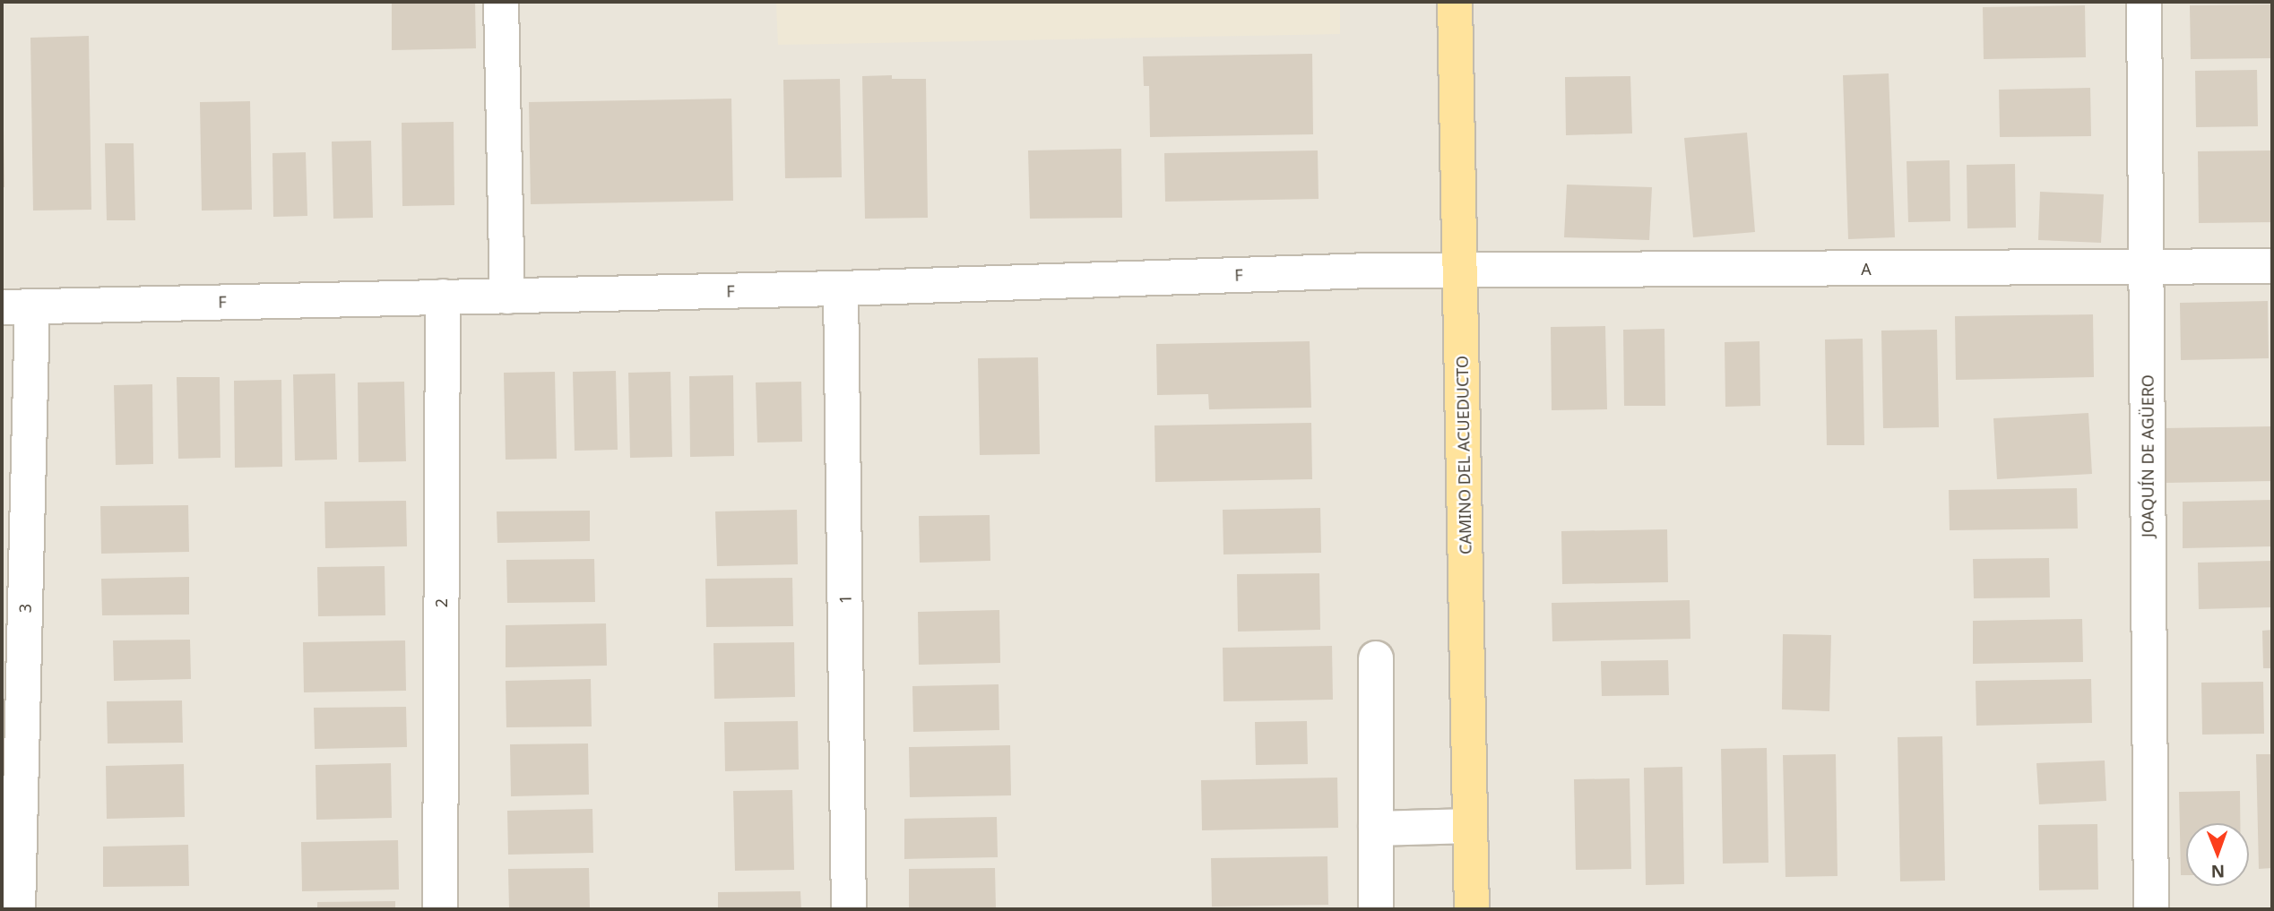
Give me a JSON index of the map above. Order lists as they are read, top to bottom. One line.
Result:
{"streets":{"main road":["CAMINO DEL ACUEDUCTO"],"street":["A","F","JOAQUÍN DE AGÜERO","1","2","3"]},"crossings":[["A","F"],["A","CAMINO DEL ACUEDUCTO"],["A","JOAQUÍN DE AGÜERO"],["F","CAMINO DEL ACUEDUCTO"],["F","1"],["F","2"],["F","3"]],"north":"bottom"}
